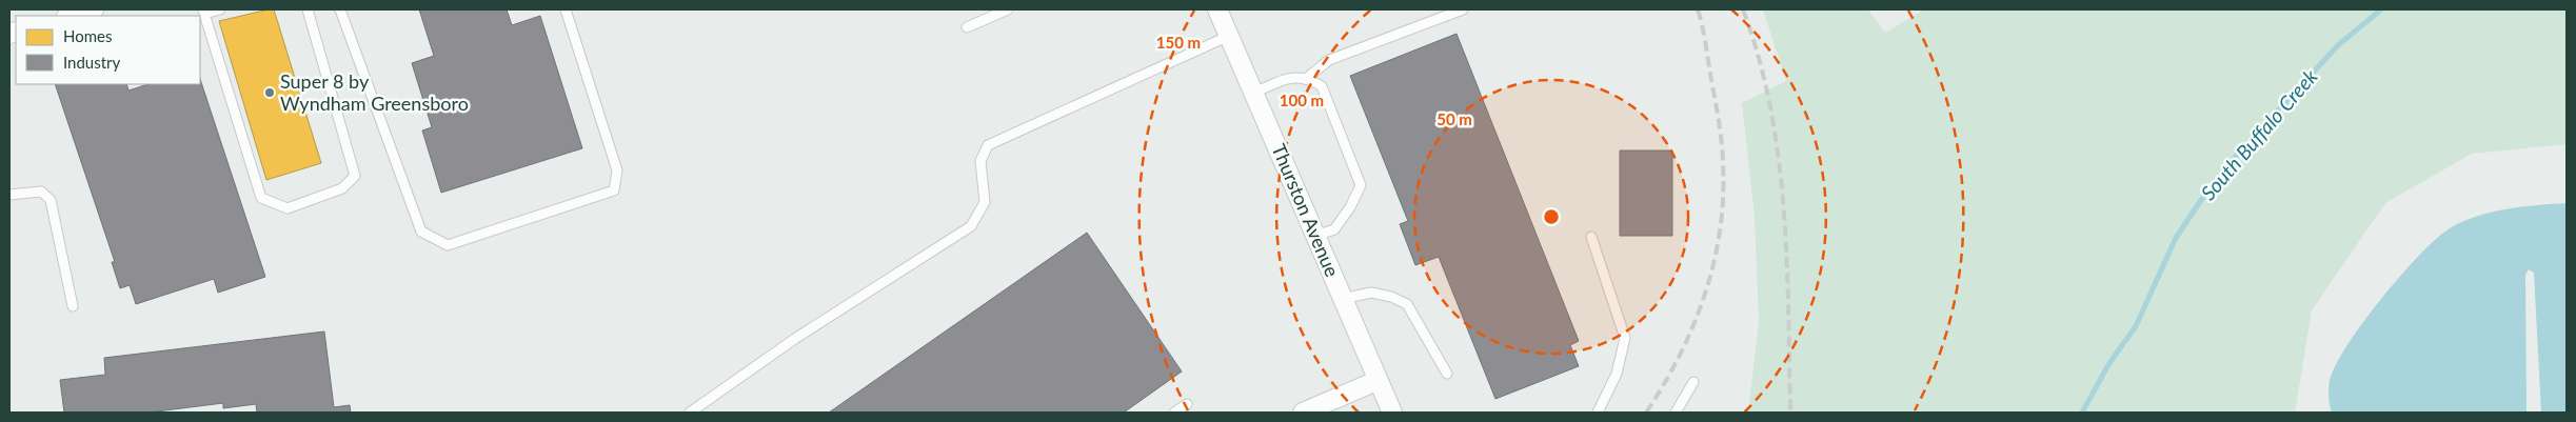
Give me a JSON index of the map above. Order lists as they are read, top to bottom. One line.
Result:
{"streets":{"street":["Thurston Avenue"]},"water":["South Buffalo Creek"],"places":["Super 8 by Wyndham Greensboro"],"legend":["Homes","Industry"],"rings":["150 m","100 m","50 m"]}
